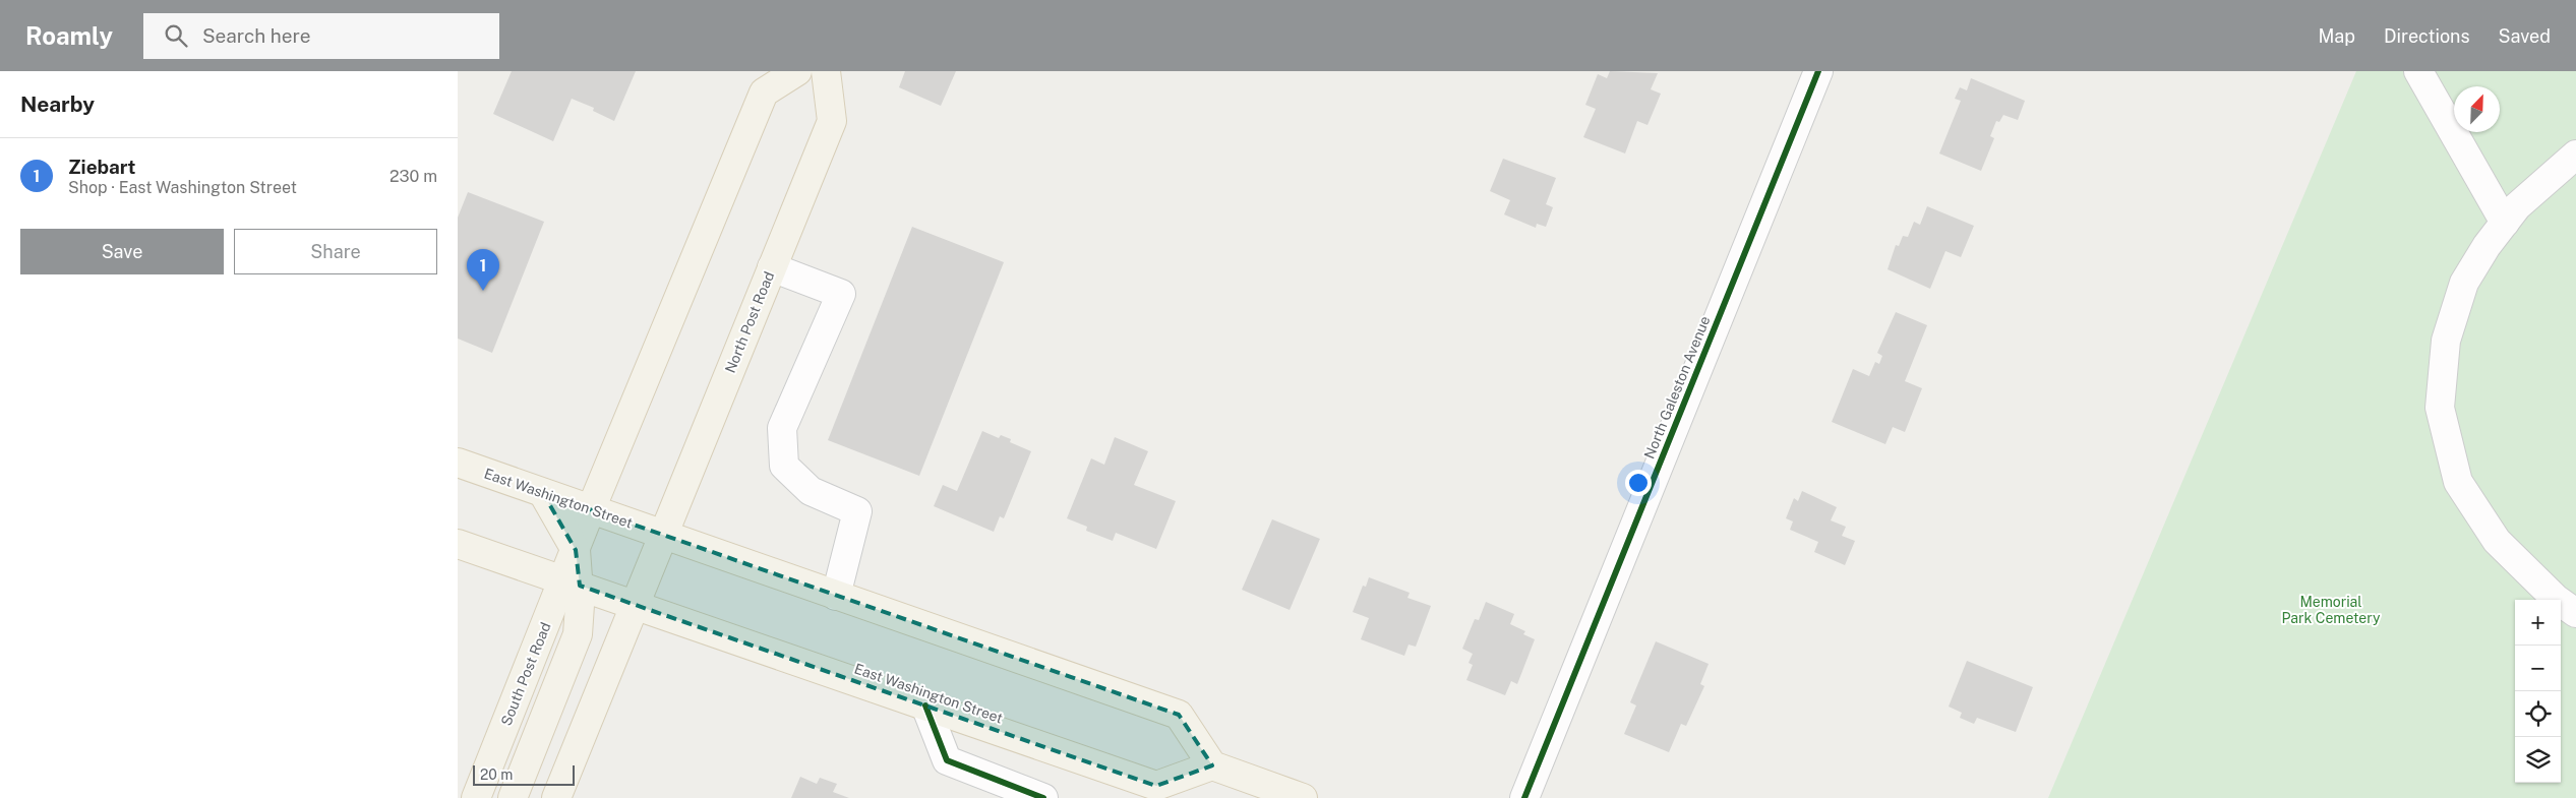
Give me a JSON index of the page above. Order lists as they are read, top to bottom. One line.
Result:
{"streets":{"main road":["North Post Road","East Washington Street","South Post Road"],"street":["North Galeston Avenue"]},"crossings":[["North Post Road","East Washington Street"],["East Washington Street","South Post Road"]],"parks":["Memorial Park Cemetery"],"scale_bar":"20 m","north":"top right","page":{"header":"Roamly","search":"Search here","nav":["Map","Directions","Saved"],"heading":"Nearby","list":[{"mark":"1","name":"Ziebart","note":"Shop · East Washington Street","value":"230 m"}],"buttons":["Save","Share"],"pins":"1","map_buttons":["+","−"],"scale":"20 m"}}
